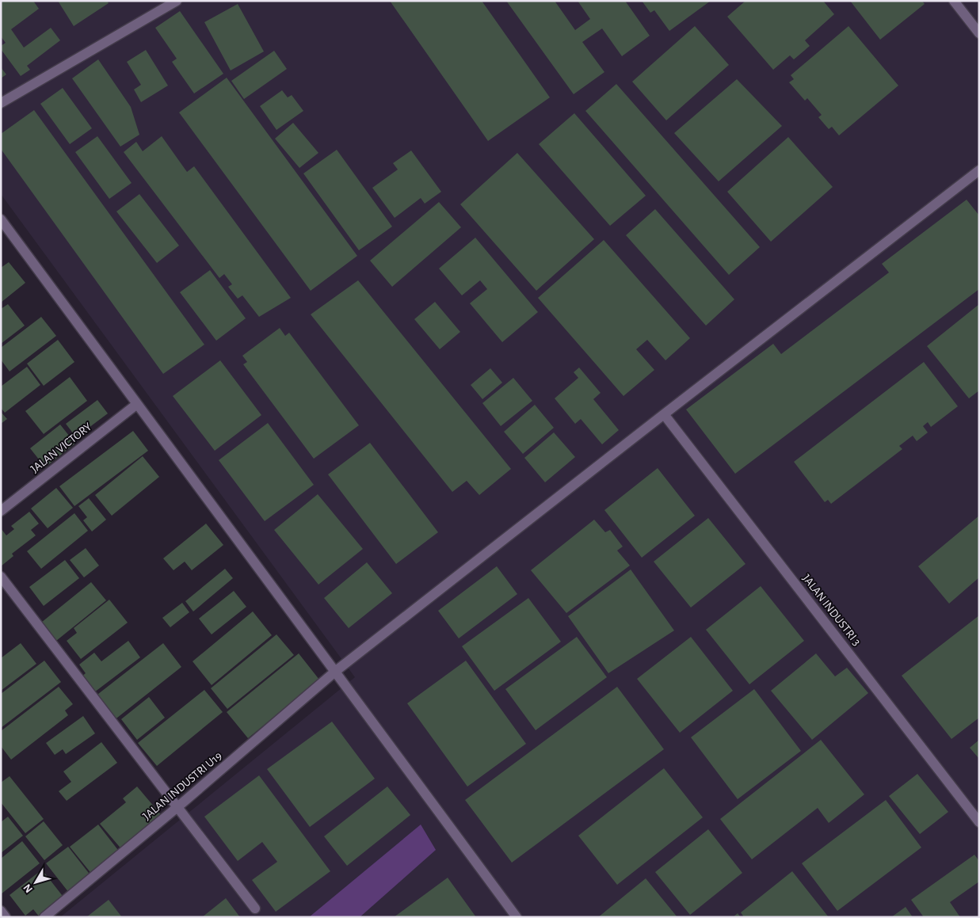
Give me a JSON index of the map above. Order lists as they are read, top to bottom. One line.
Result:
{"streets":{"street":["JALAN VICTORY","JALAN INDUSTRI 3","JALAN INDUSTRI U19"]},"crossings":[["JALAN INDUSTRI 3","JALAN INDUSTRI U19"]],"north":"bottom left"}
